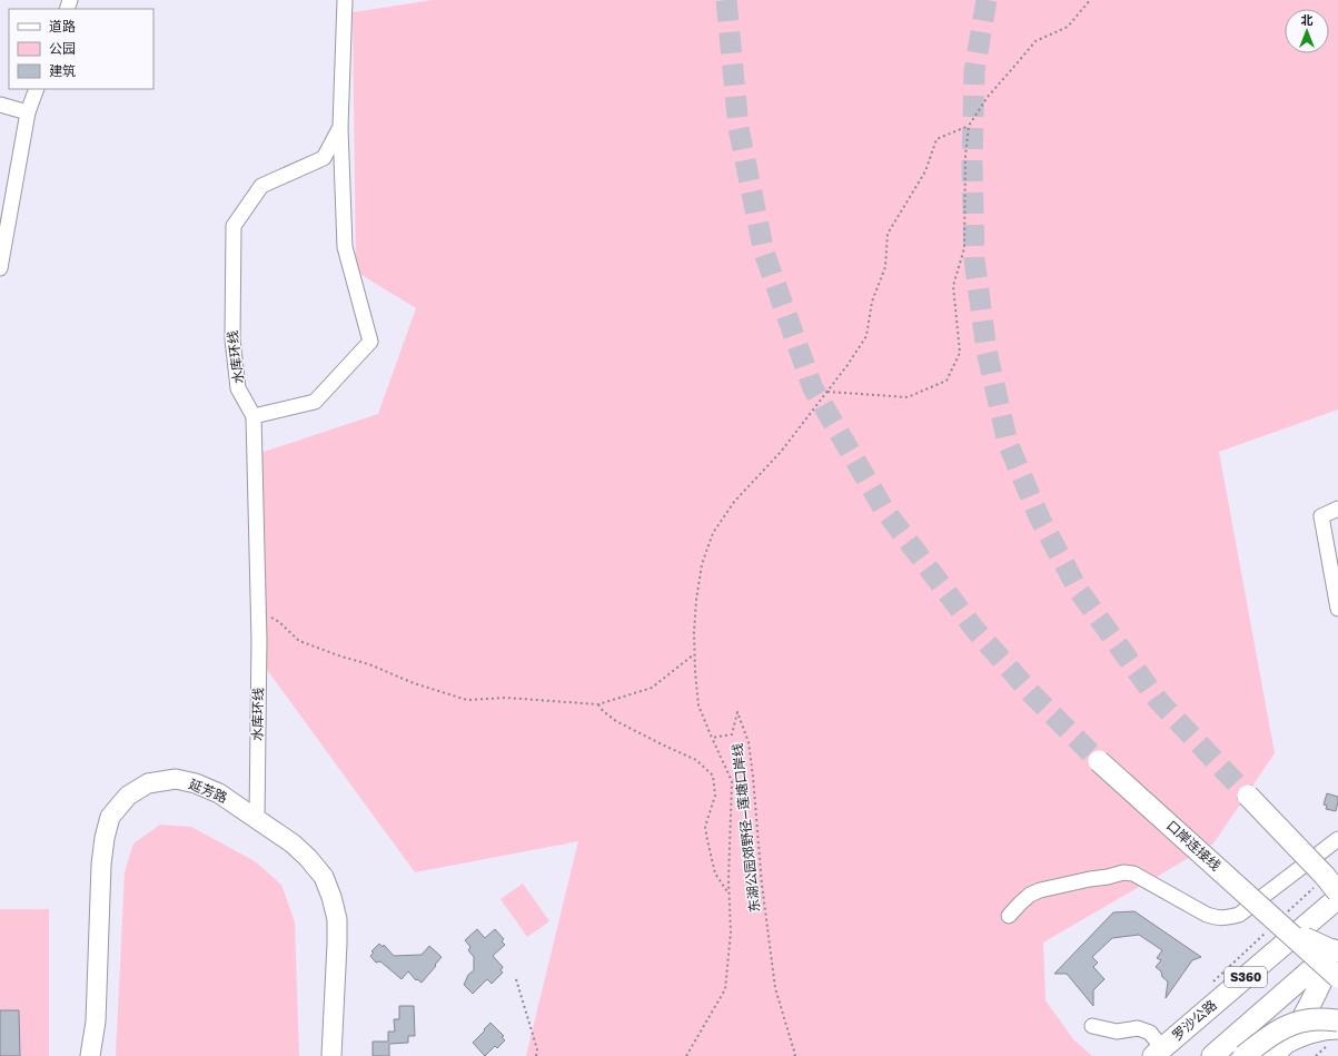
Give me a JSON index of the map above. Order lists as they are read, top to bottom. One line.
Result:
{"streets":{"highway":["口岸连接线","S360","罗沙公路"],"main road":["延芳路"],"street":["水库环线"],"path":["东湖公园郊野径—莲塘口岸线"]},"crossings":[["水库环线","延芳路"]],"legend":["道路","公园","建筑"],"north":"top"}
